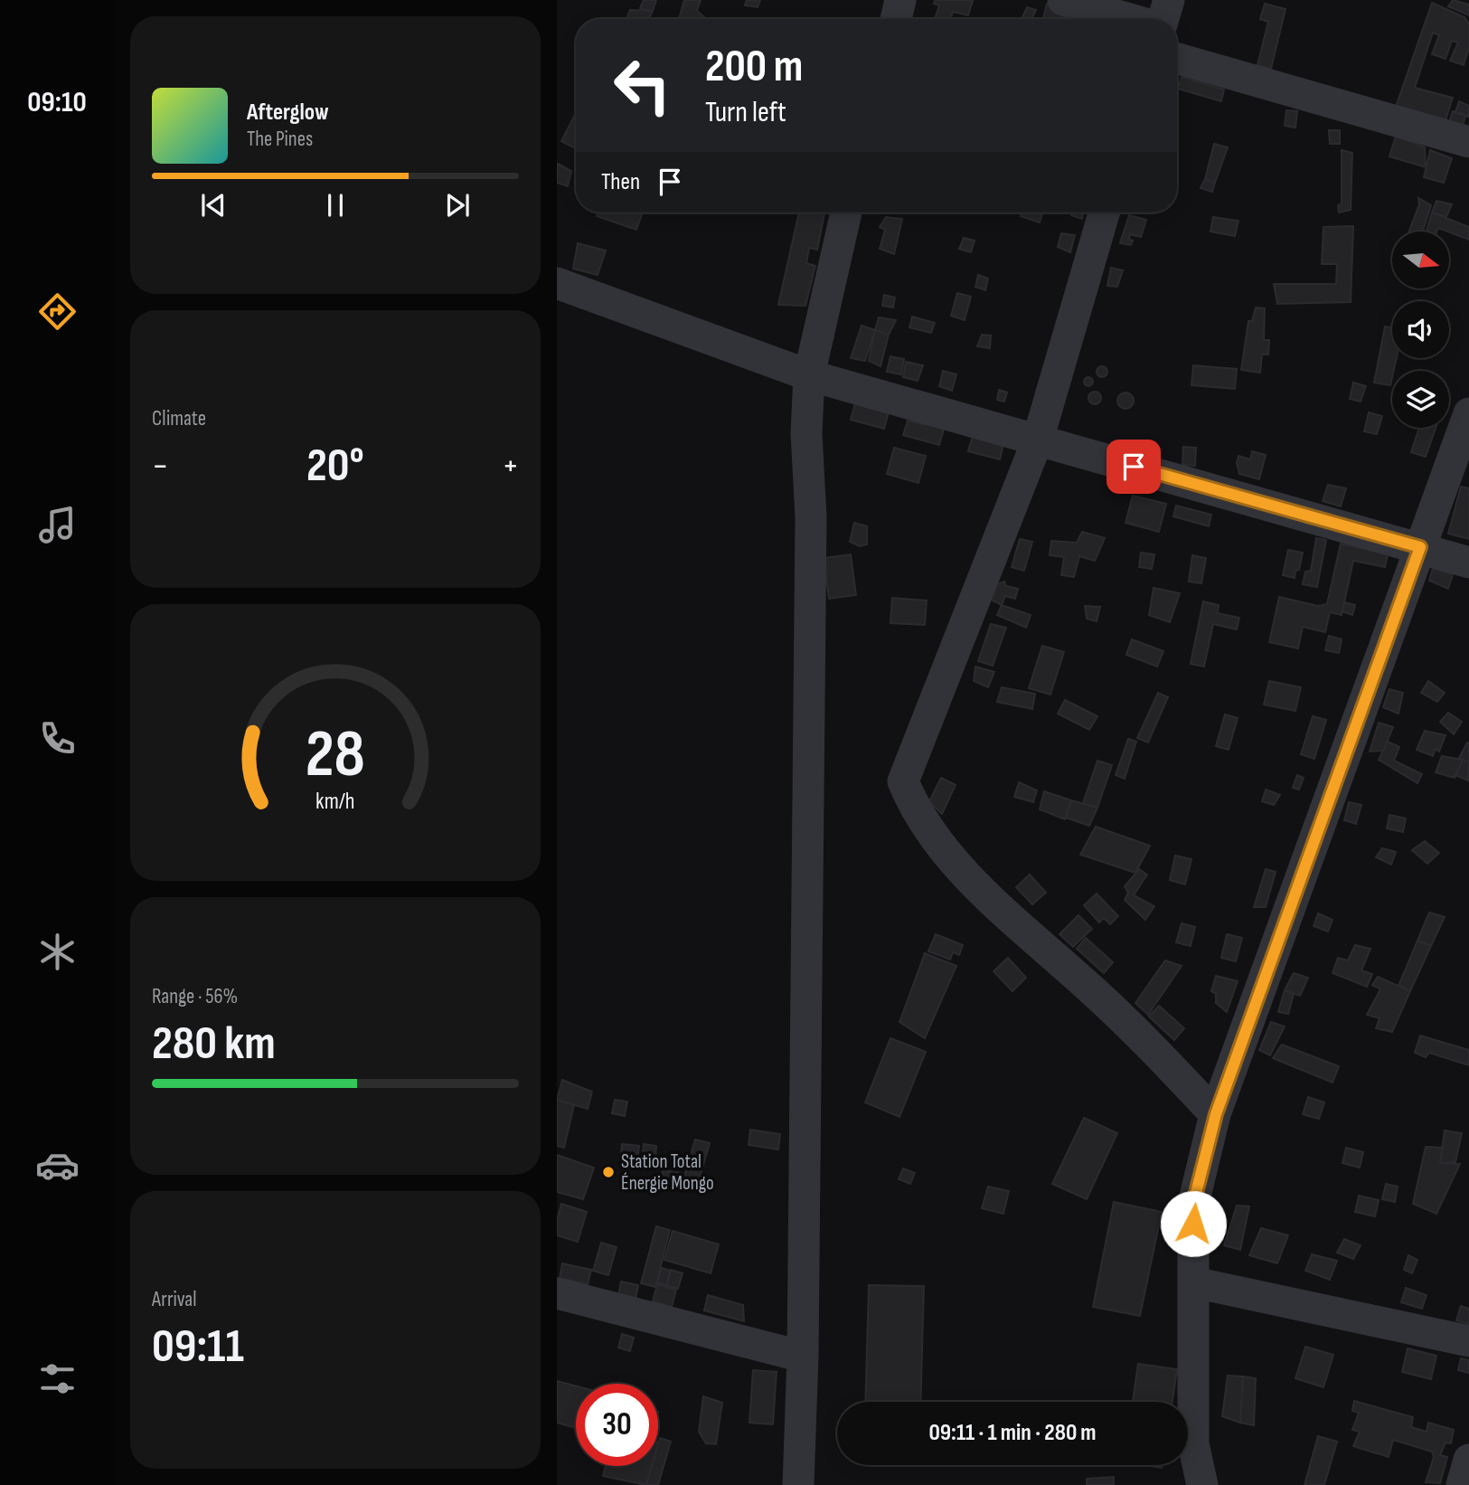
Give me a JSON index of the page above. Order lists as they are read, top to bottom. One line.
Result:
{"places":["Station Total Énergie Mongo"],"north":"right","page":{"tabs":"09:10","turn":["200 m","Turn left"],"song":["Afterglow","The Pines"],"then":"Then","tile":["Climate",["Range · 56%","280 km"],["Arrival","09:11"]],"heat":["−","20°","+"],"limit":"30","trip":"09:11 · 1 min · 280 m","gauge":["28","km/h"]}}
